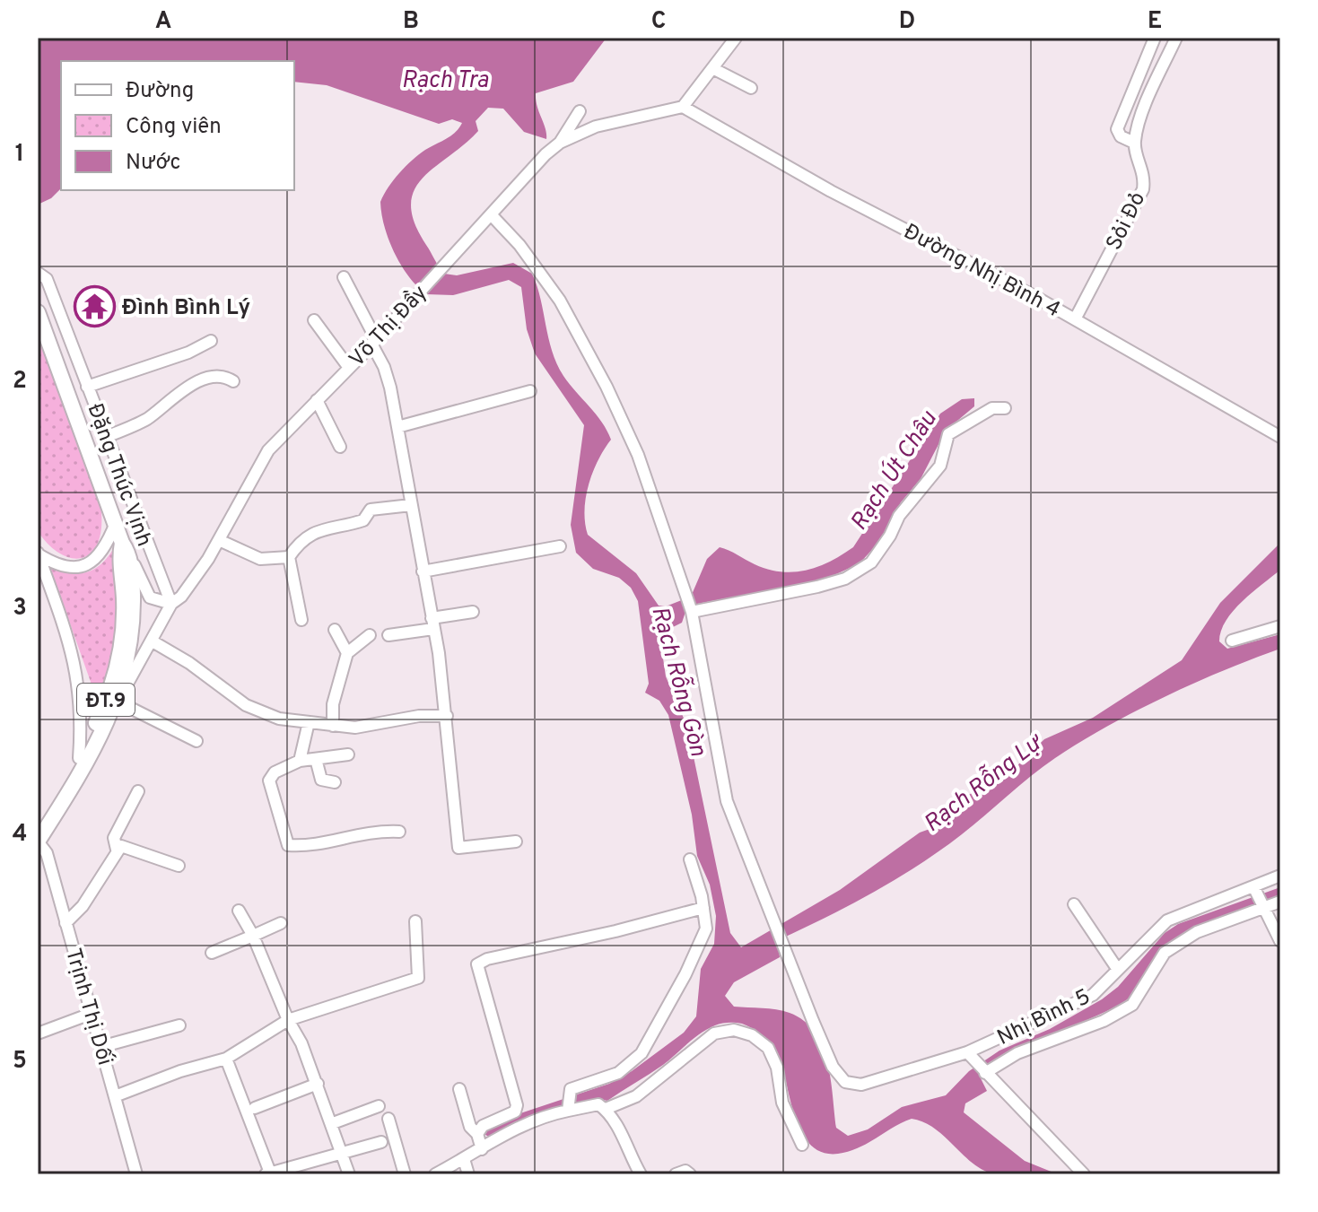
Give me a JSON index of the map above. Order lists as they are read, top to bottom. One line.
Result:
{"streets":{"main road":["ĐT.9"],"street":["Sỏi Đỏ","Đường Nhị Bình 4","Võ Thị Đầy","Đặng Thúc Vịnh","Trịnh Thị Dối","Nhị Bình 5"]},"crossings":[["Sỏi Đỏ","Đường Nhị Bình 4"],["Đường Nhị Bình 4","Võ Thị Đầy"],["Võ Thị Đầy","Đặng Thúc Vịnh"],["Võ Thị Đầy","ĐT.9"],["Đặng Thúc Vịnh","ĐT.9"],["ĐT.9","Trịnh Thị Dối"]],"water":["Rạch Tra","Rạch Út Châu","Rạch Rỗng Gòn","Rạch Rỗng Lự"],"places":{"temple":["Đình Bình Lý"]},"legend":["Đường","Công viên","Nước"],"grid":{"columns":["A","B","C","D","E"],"rows":["1","2","3","4","5"]}}
